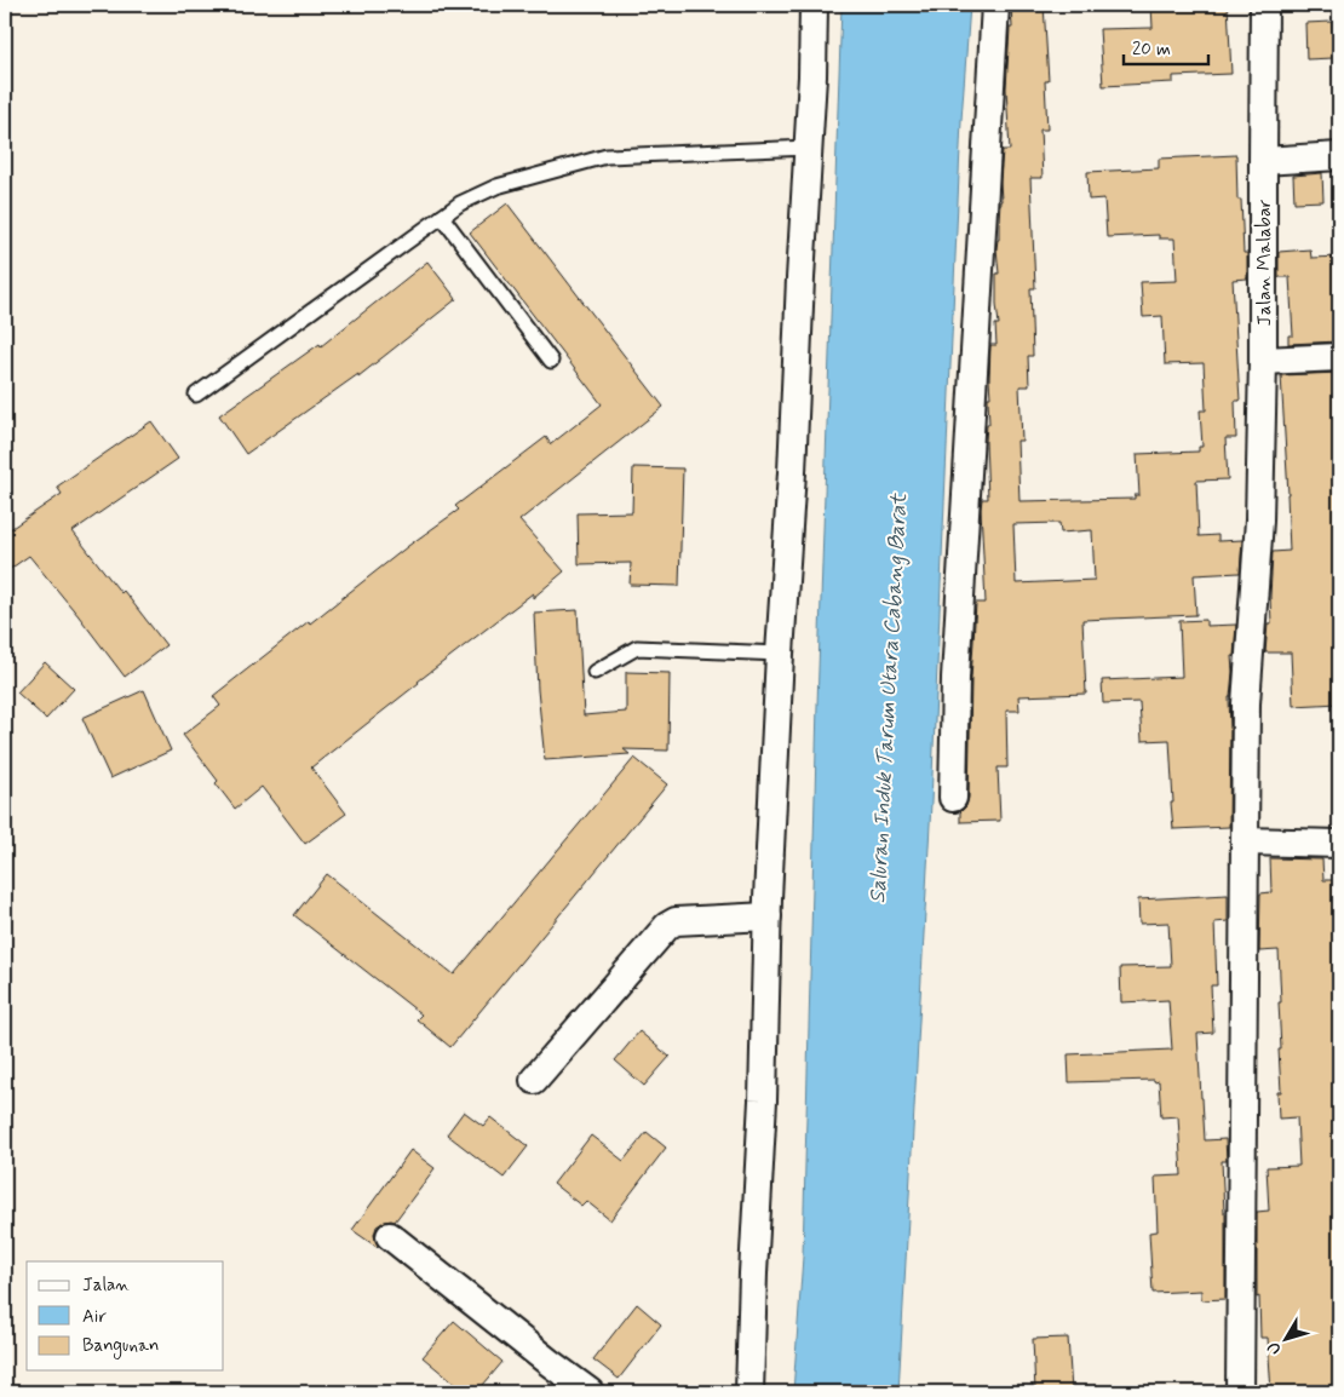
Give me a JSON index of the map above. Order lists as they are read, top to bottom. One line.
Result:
{"streets":{"street":["Jalan Malabar"]},"water":["Saluran Induk Tarum Utara Cabang Barat"],"legend":["Jalan","Air","Bangunan"],"scale_bar":"20 m","north":"bottom left"}
